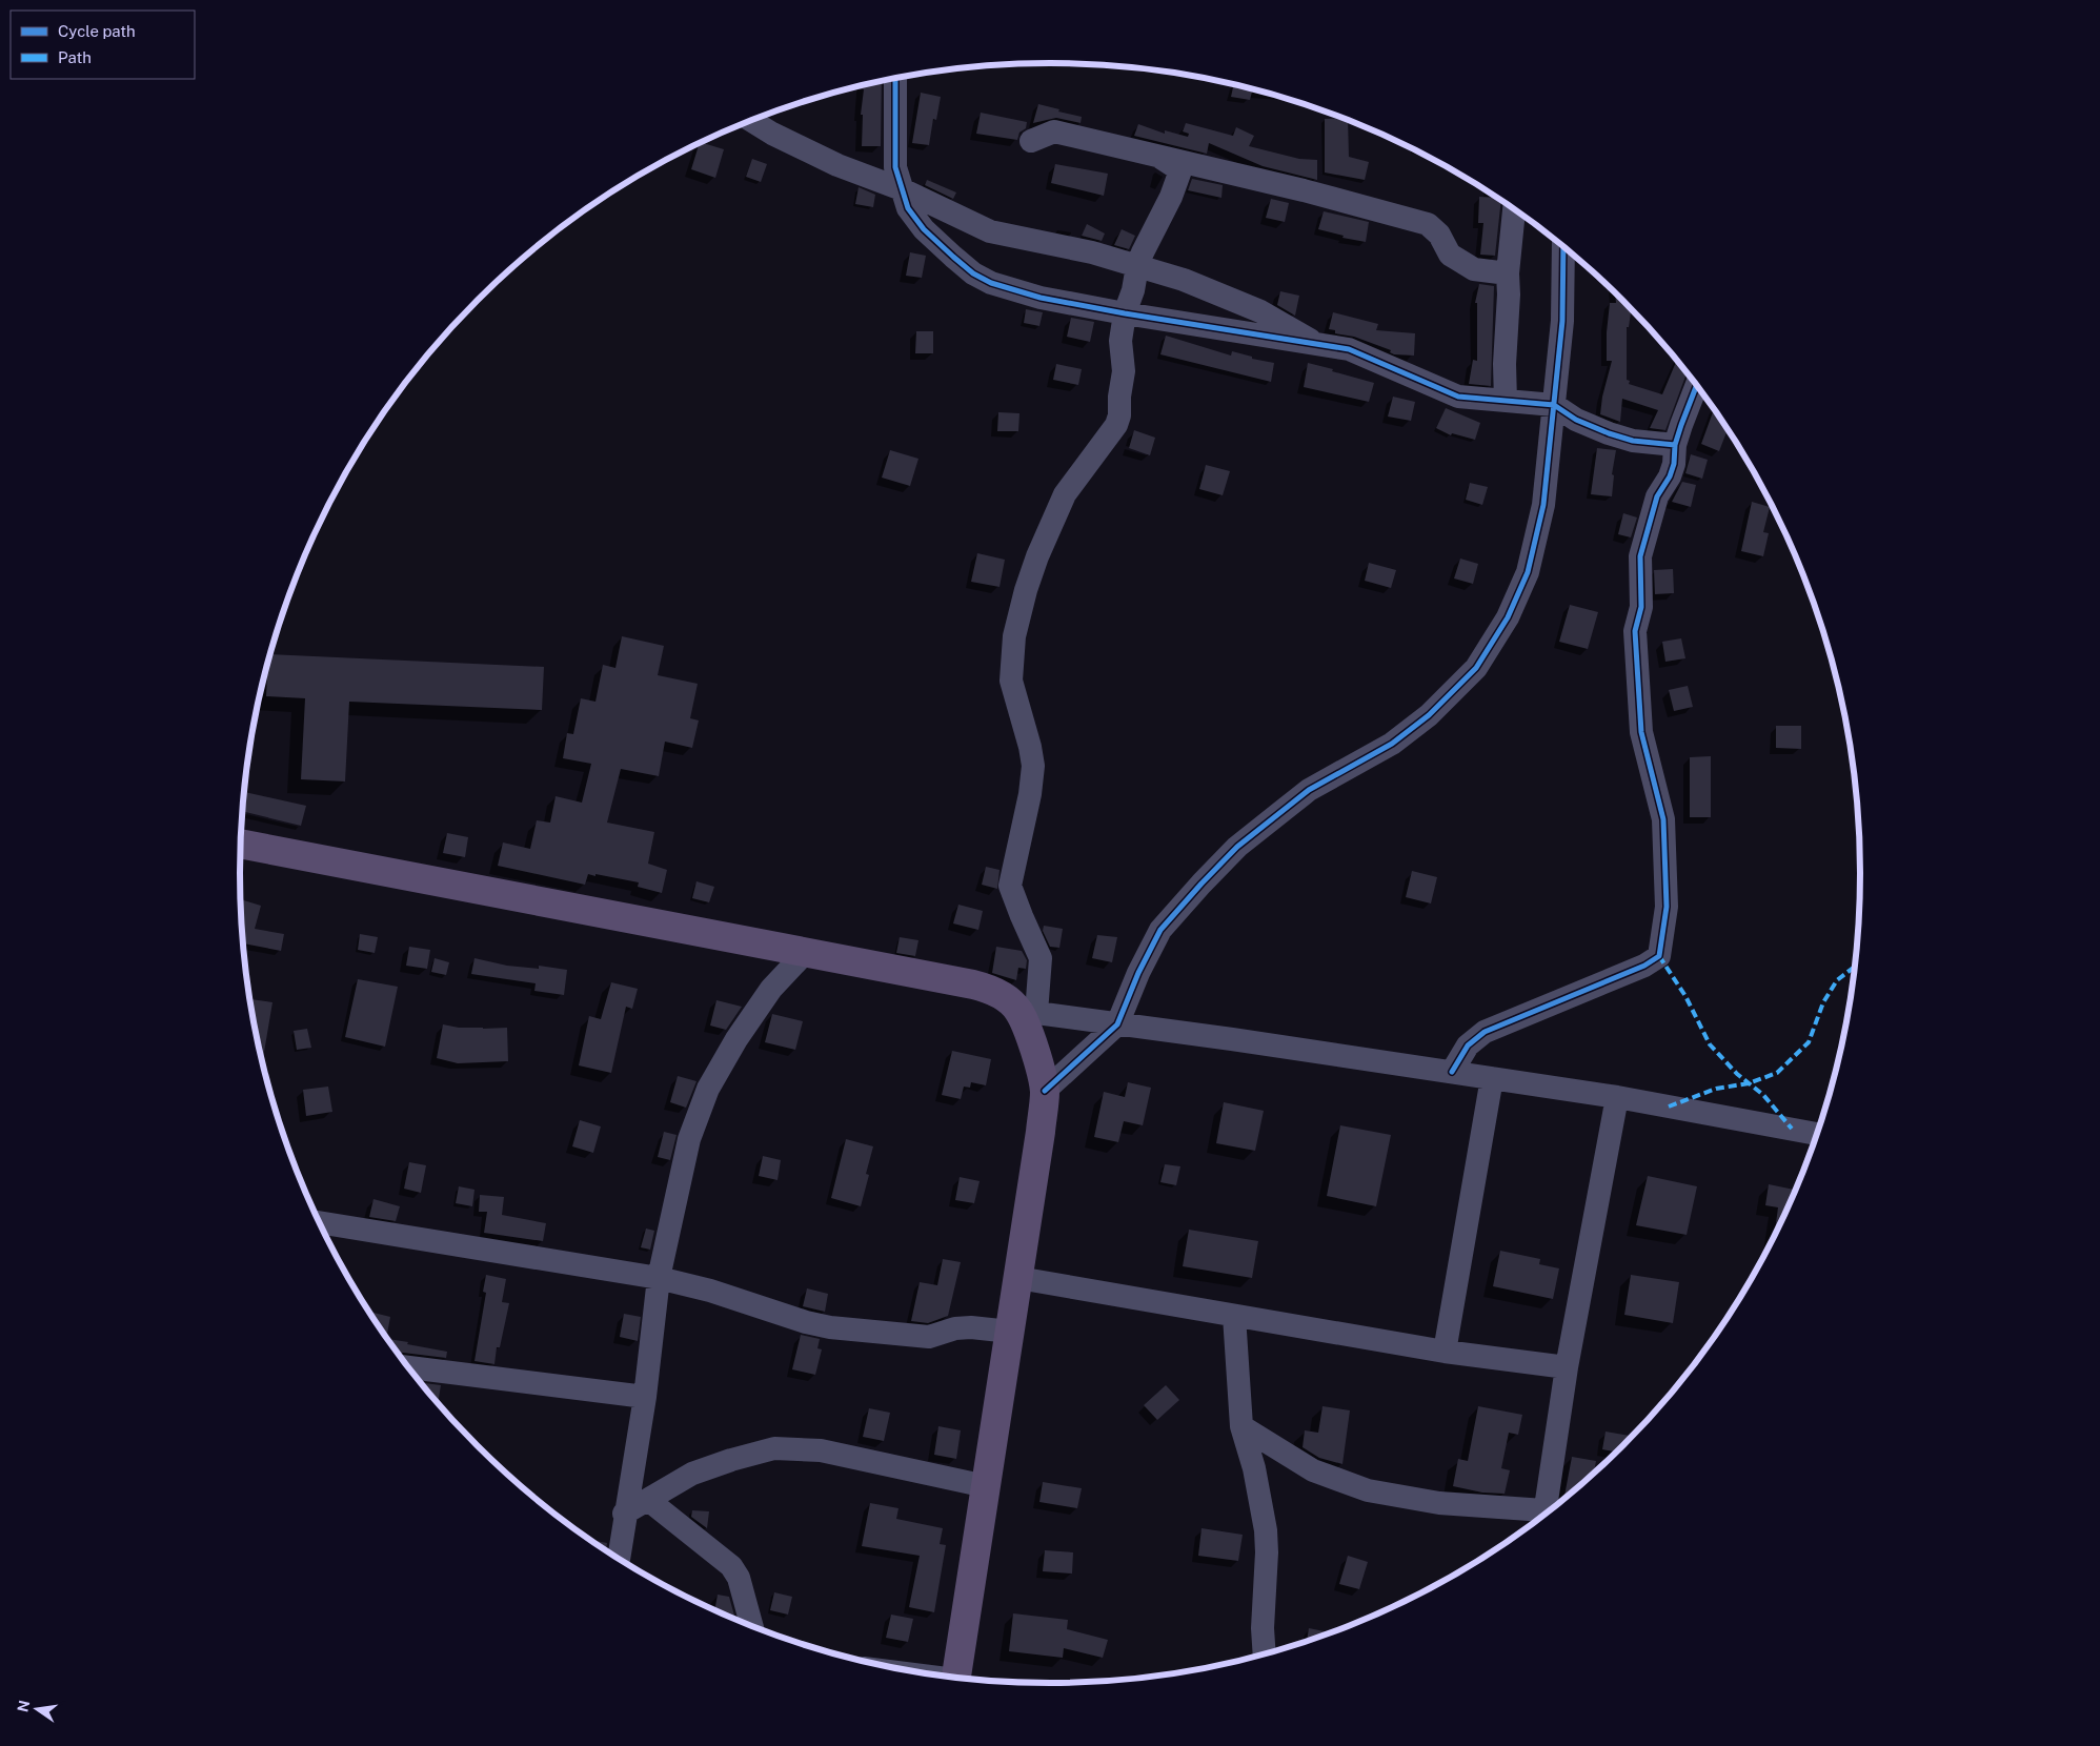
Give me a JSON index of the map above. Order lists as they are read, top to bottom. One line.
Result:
{"legend":["Cycle path","Path"],"north":"left"}
